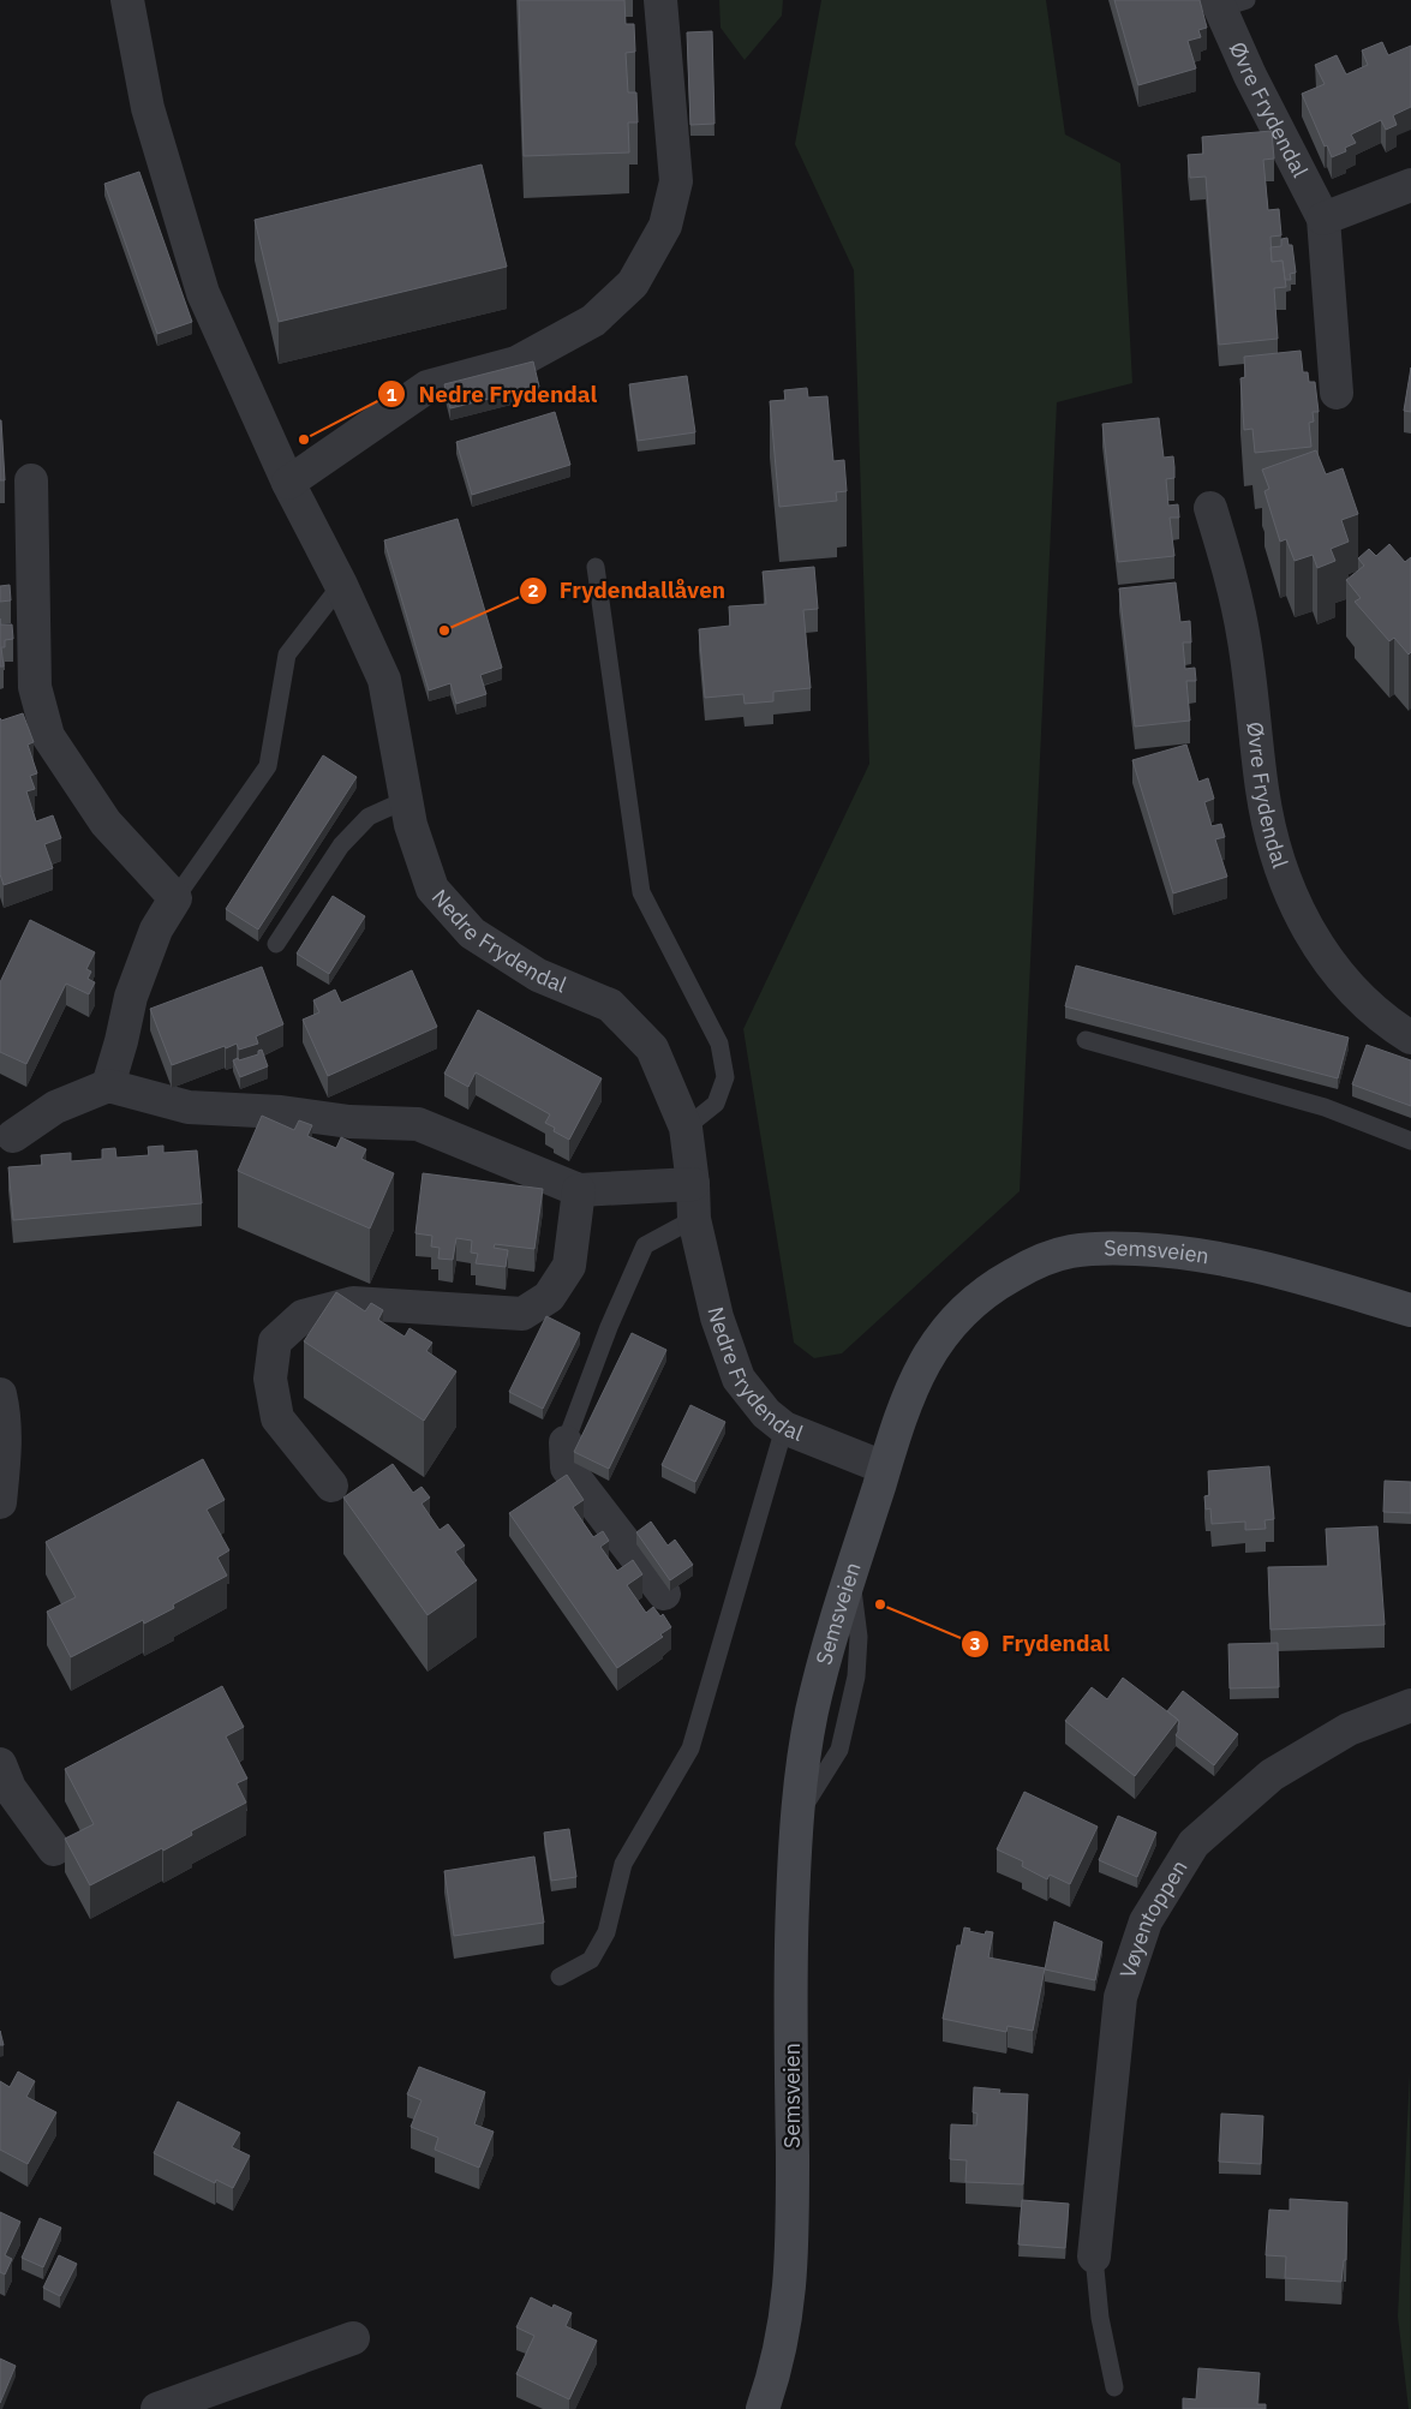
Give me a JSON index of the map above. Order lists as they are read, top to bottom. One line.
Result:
{"streets":{"main road":["Semsveien"],"street":["Øvre Frydendal","Nedre Frydendal","Vøyentoppen"]},"crossings":[["Nedre Frydendal","Semsveien"]],"places":["Nedre Frydendal","Frydendallåven","Frydendal"]}
